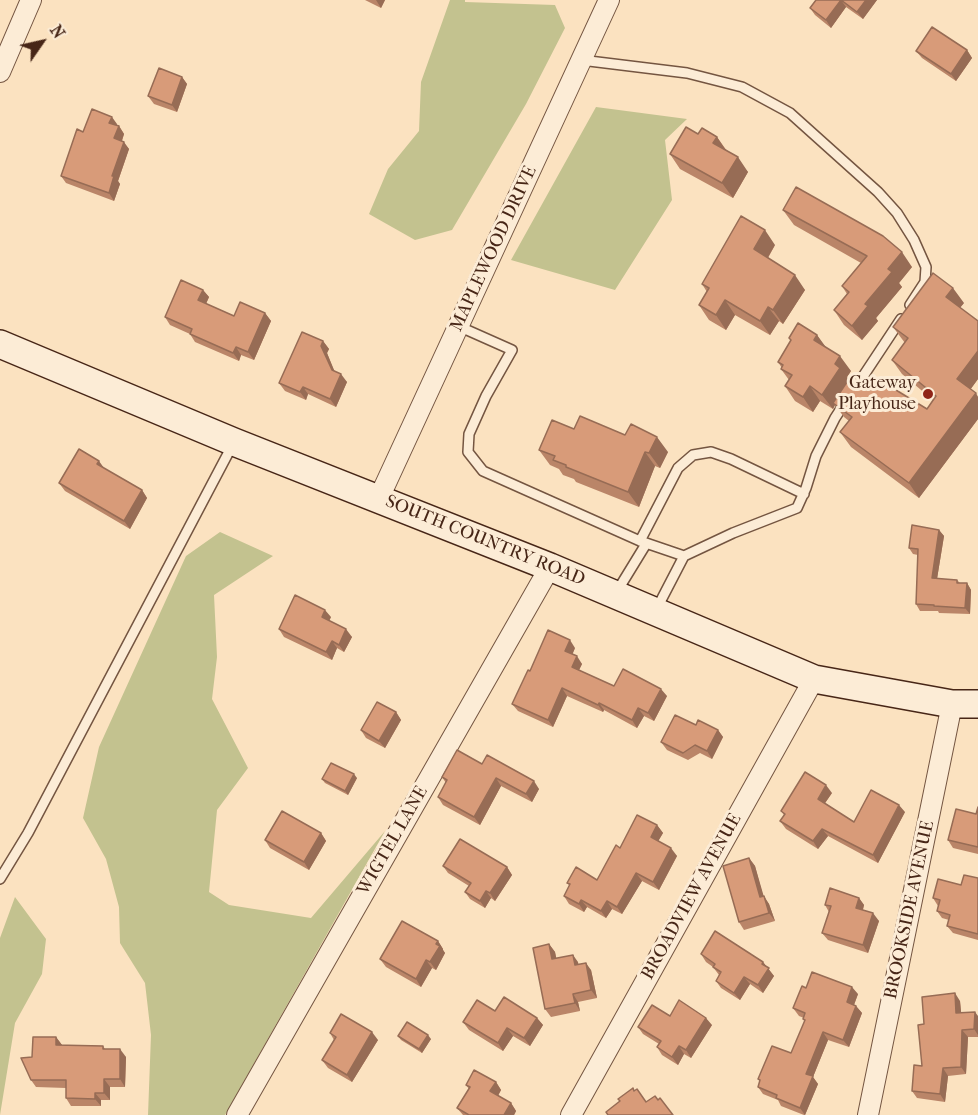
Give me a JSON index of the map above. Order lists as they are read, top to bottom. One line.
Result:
{"streets":{"main road":["SOUTH COUNTRY ROAD"],"street":["MAPLEWOOD DRIVE","WIGTEL LANE","BROADVIEW AVENUE","BROOKSIDE AVENUE"]},"crossings":[["MAPLEWOOD DRIVE","SOUTH COUNTRY ROAD"],["SOUTH COUNTRY ROAD","WIGTEL LANE"],["SOUTH COUNTRY ROAD","BROADVIEW AVENUE"],["SOUTH COUNTRY ROAD","BROOKSIDE AVENUE"]],"places":["Gateway Playhouse"],"north":"top right"}
